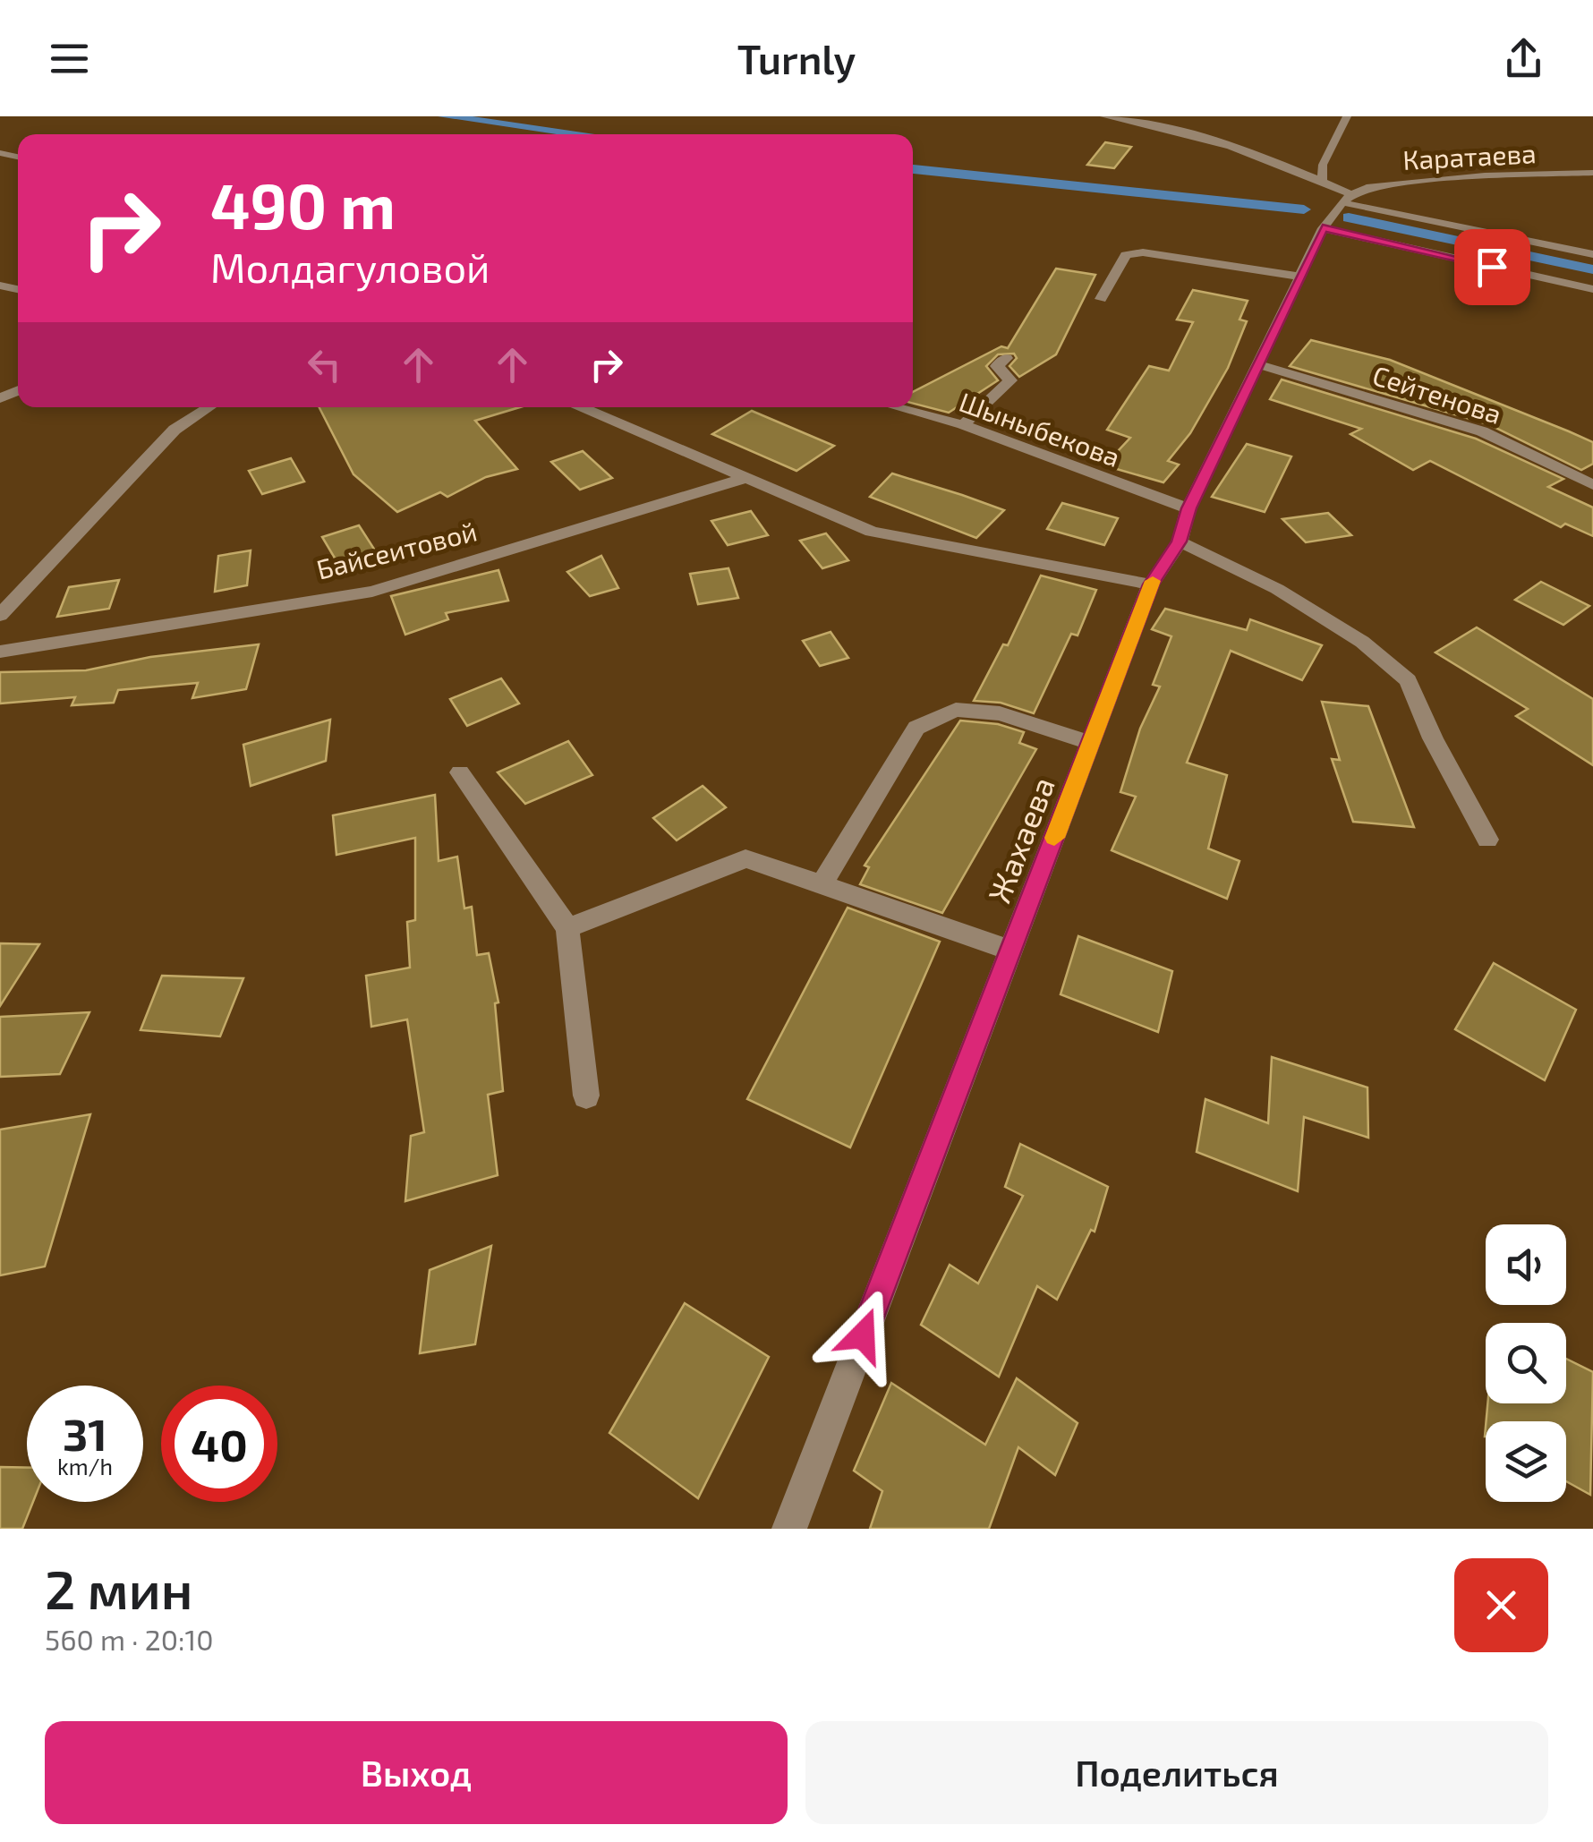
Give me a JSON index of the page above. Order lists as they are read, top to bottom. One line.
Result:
{"streets":{"street":["Каратаева","Сейтенова","Шыныбекова","Байсеитовой","Жахаева"]},"crossings":[["Каратаева","Жахаева"],["Сейтенова","Жахаева"],["Шыныбекова","Жахаева"]],"page":{"header":"Turnly","turn":["490 m","Молдагуловой"],"speed":"31 km/h","limit":"40","heading":["2 мин","560 m · 20:10"],"buttons":["Выход","Поделиться"]}}
